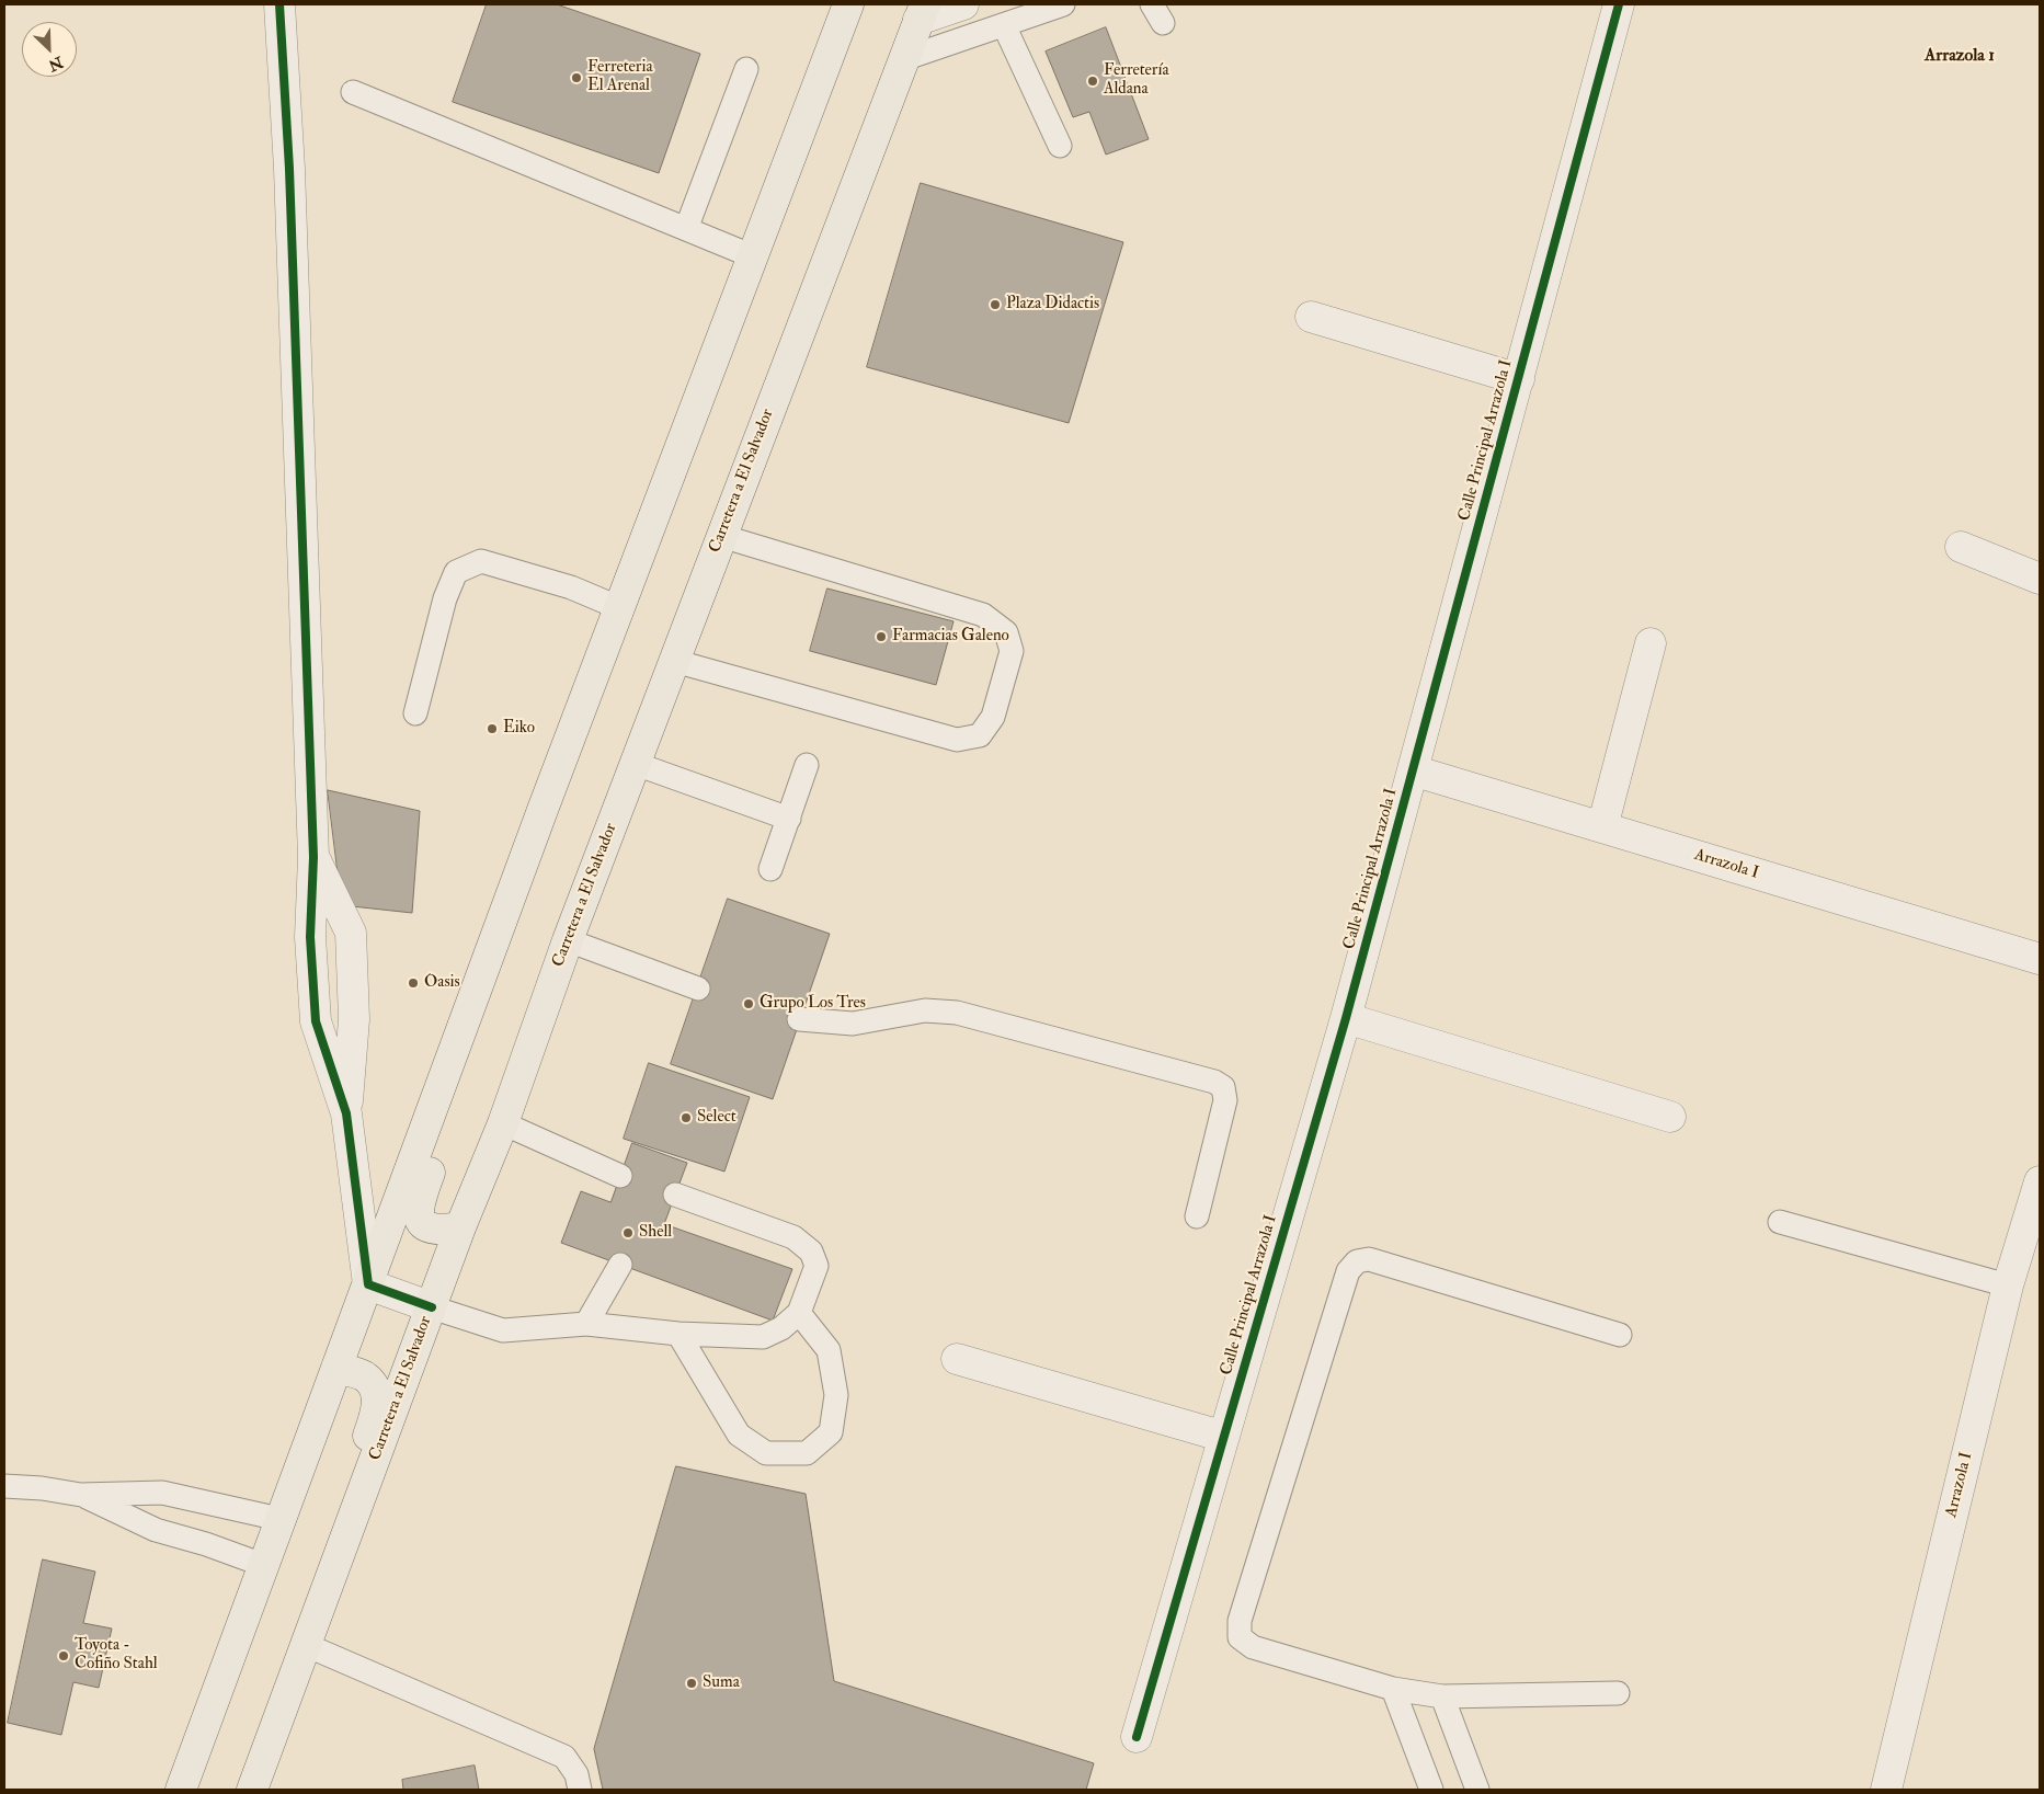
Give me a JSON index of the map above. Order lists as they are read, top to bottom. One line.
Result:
{"streets":{"highway":["Carretera a El Salvador"],"street":["Calle Principal Arrazola I","Arrazola I"]},"crossings":[["Calle Principal Arrazola I","Arrazola I"]],"districts":["Arrazola 1"],"places":["Ferreteria El Arenal","Ferretería Aldana","Plaza Didactis","Farmacias Galeno","Eiko","Oasis","Grupo Los Tres","Select","Shell","Toyota - Cofiño Stahl","Suma"],"north":"bottom right"}
